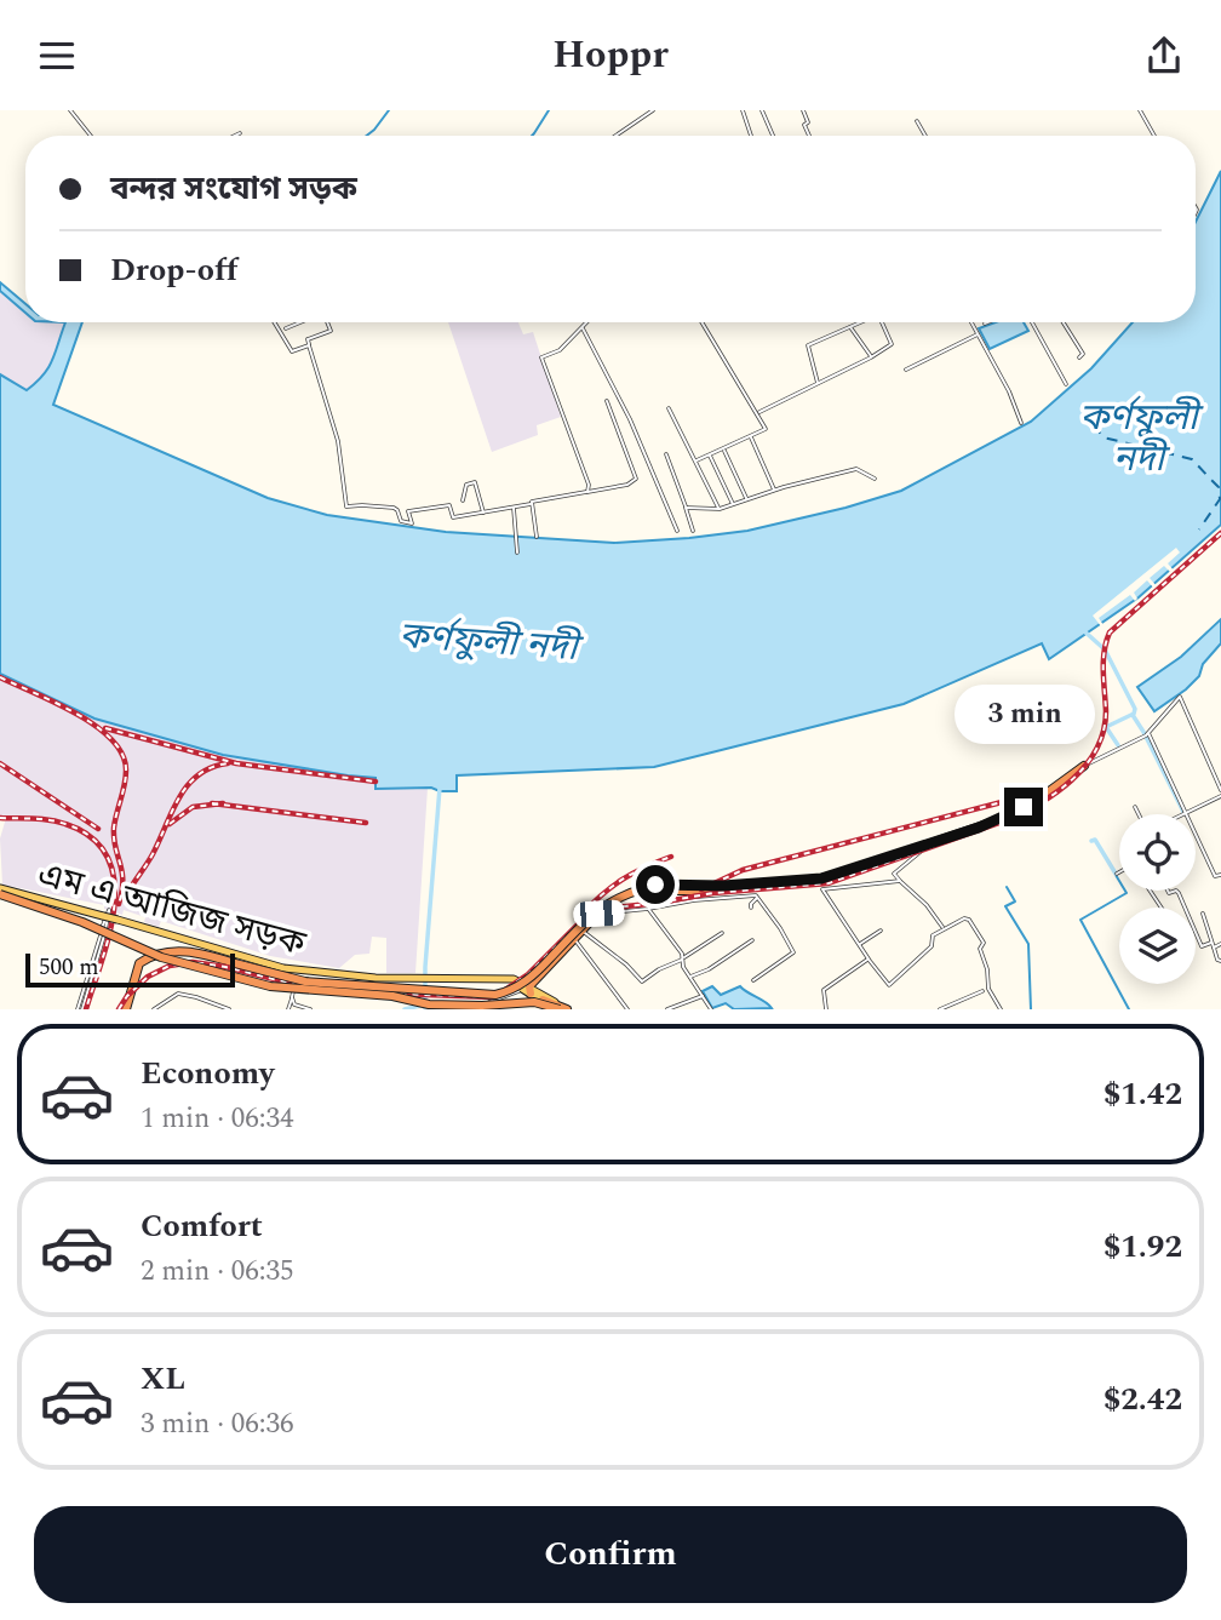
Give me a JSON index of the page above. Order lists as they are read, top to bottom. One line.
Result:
{"streets":{"main road":["এম এ আজিজ সড়ক"]},"water":["কর্ণফুলী নদী"],"scale_bar":"500 m","page":{"header":"Hoppr","banner":["বন্দর সংযোগ সড়ক","Drop-off"],"bubble":"3 min","scale":"500 m","list":[{"name":"Economy","note":"1 min · 06:34","value":"$1.42"},{"name":"Comfort","note":"2 min · 06:35","value":"$1.92"},{"name":"XL","note":"3 min · 06:36","value":"$2.42"}],"buttons":"Confirm"}}
